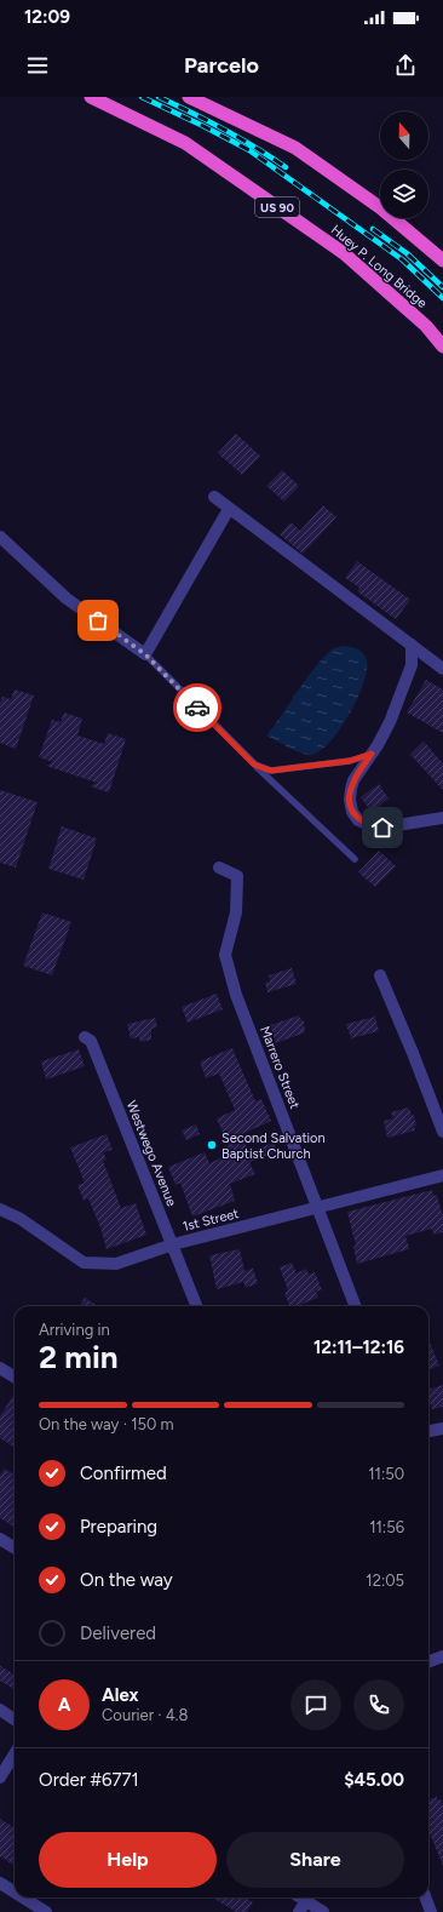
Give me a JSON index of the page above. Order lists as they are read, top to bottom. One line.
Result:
{"streets":{"highway":["US 90","Huey P. Long Bridge"],"street":["Marrero Street","Westwego Avenue","1st Street"]},"crossings":[["Marrero Street","1st Street"],["Westwego Avenue","1st Street"]],"places":["Second Salvation Baptist Church"],"north":"top","page":{"status":"12:09","header":"Parcelo","heading":["2 min","Arriving in","12:11–12:16"],"panel":["Alex","Courier · 4.8","Order #6771","$45.00"],"bar":"On the way · 150 m","list":[["Confirmed","11:50"],["Preparing","11:56"],["On the way","12:05"],"Delivered"],"round":"A","buttons":["Help","Share"]}}
